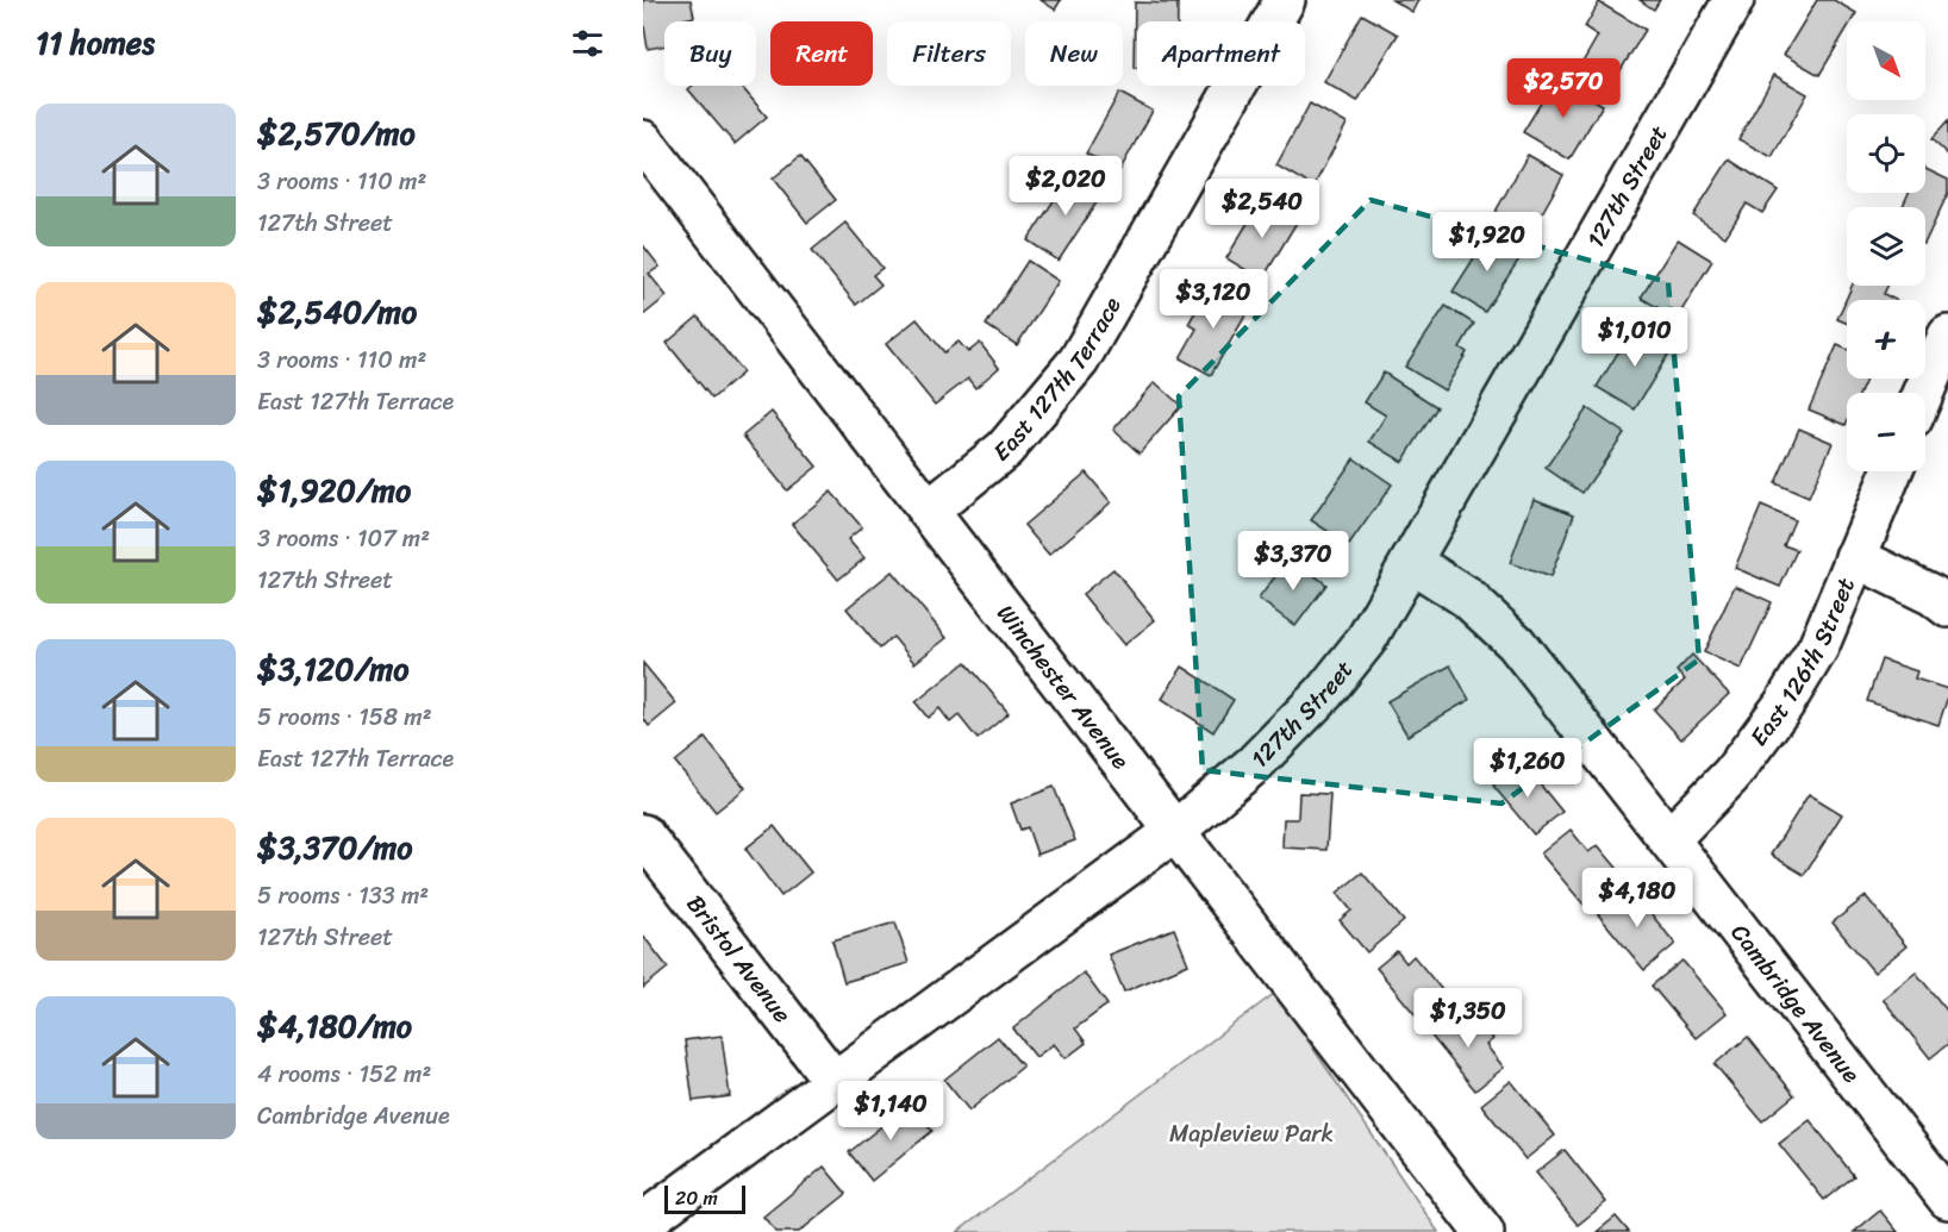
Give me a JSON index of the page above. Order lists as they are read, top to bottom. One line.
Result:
{"streets":{"street":["127th Street","East 127th Terrace","East 126th Street","Winchester Avenue","Bristol Avenue","Cambridge Avenue"]},"crossings":[["127th Street","Winchester Avenue"],["127th Street","Bristol Avenue"],["127th Street","Cambridge Avenue"],["East 127th Terrace","Winchester Avenue"],["East 126th Street","Cambridge Avenue"]],"parks":["Mapleview Park"],"scale_bar":"20 m","north":"bottom right","page":{"heading":"11 homes","map_buttons":["+","−"],"chip":["Buy","Rent","Filters","New","Apartment"],"price":["$2,570","$2,020","$2,540","$1,920","$3,120","$1,010","$3,370","$1,260","$4,180","$1,350","$1,140"],"list":[{"name":"$2,570/mo","note":"3 rooms · 110 m² · 127th Street"},{"name":"$2,540/mo","note":"3 rooms · 110 m² · East 127th Terrace"},{"name":"$1,920/mo","note":"3 rooms · 107 m² · 127th Street"},{"name":"$3,120/mo","note":"5 rooms · 158 m² · East 127th Terrace"},{"name":"$3,370/mo","note":"5 rooms · 133 m² · 127th Street"},{"name":"$4,180/mo","note":"4 rooms · 152 m² · Cambridge Avenue"}],"scale":"20 m"}}
